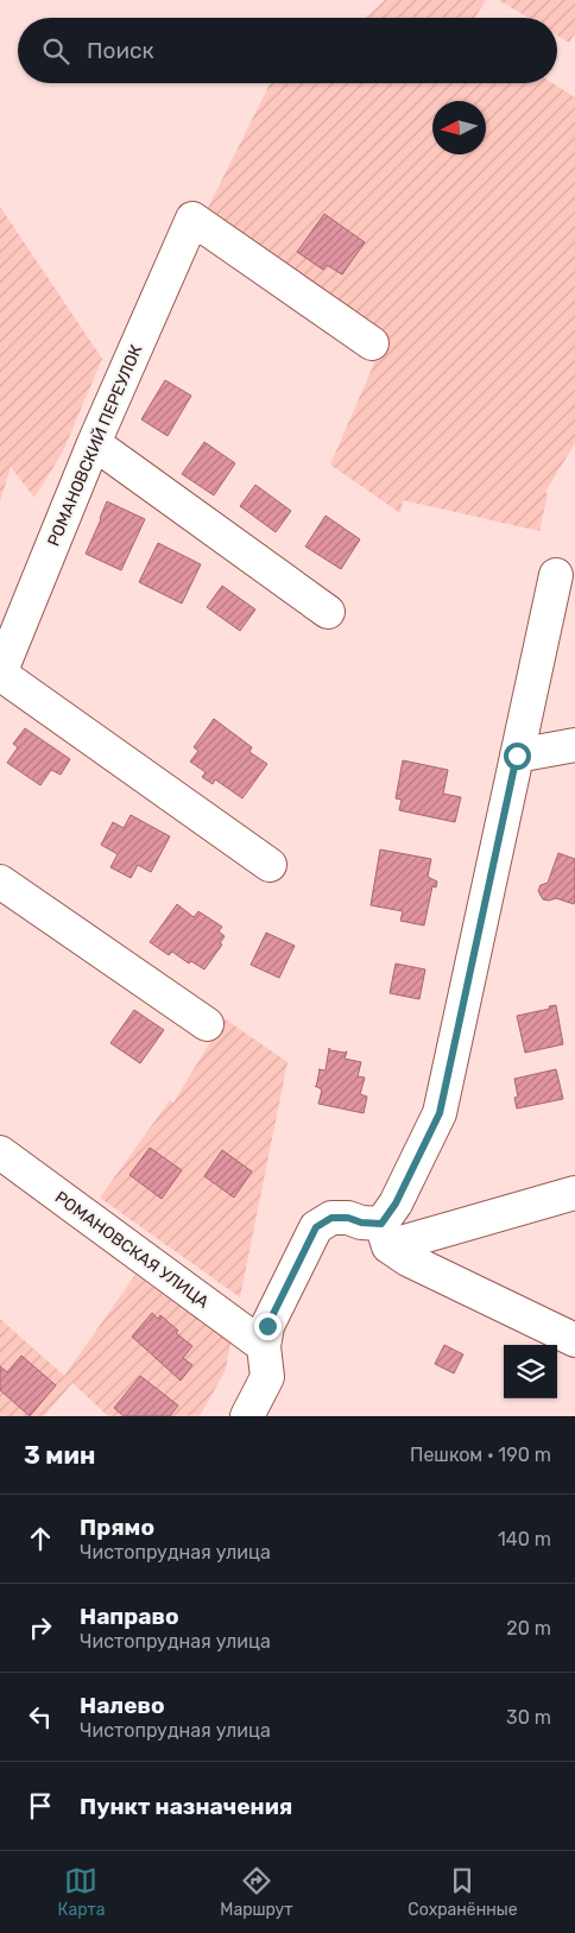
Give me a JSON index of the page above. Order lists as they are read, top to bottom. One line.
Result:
{"streets":{"street":["РОМАНОВСКИЙ ПЕРЕУЛОК","РОМАНОВСКАЯ УЛИЦА"]},"north":"left","page":{"search":"Поиск","heading":["3 мин","Пешком · 190 m"],"list":[["Прямо","Чистопрудная улица","140 m"],["Направо","Чистопрудная улица","20 m"],["Налево","Чистопрудная улица","30 m"],"Пункт назначения"],"nav":["Карта","Маршрут","Сохранённые"]}}
